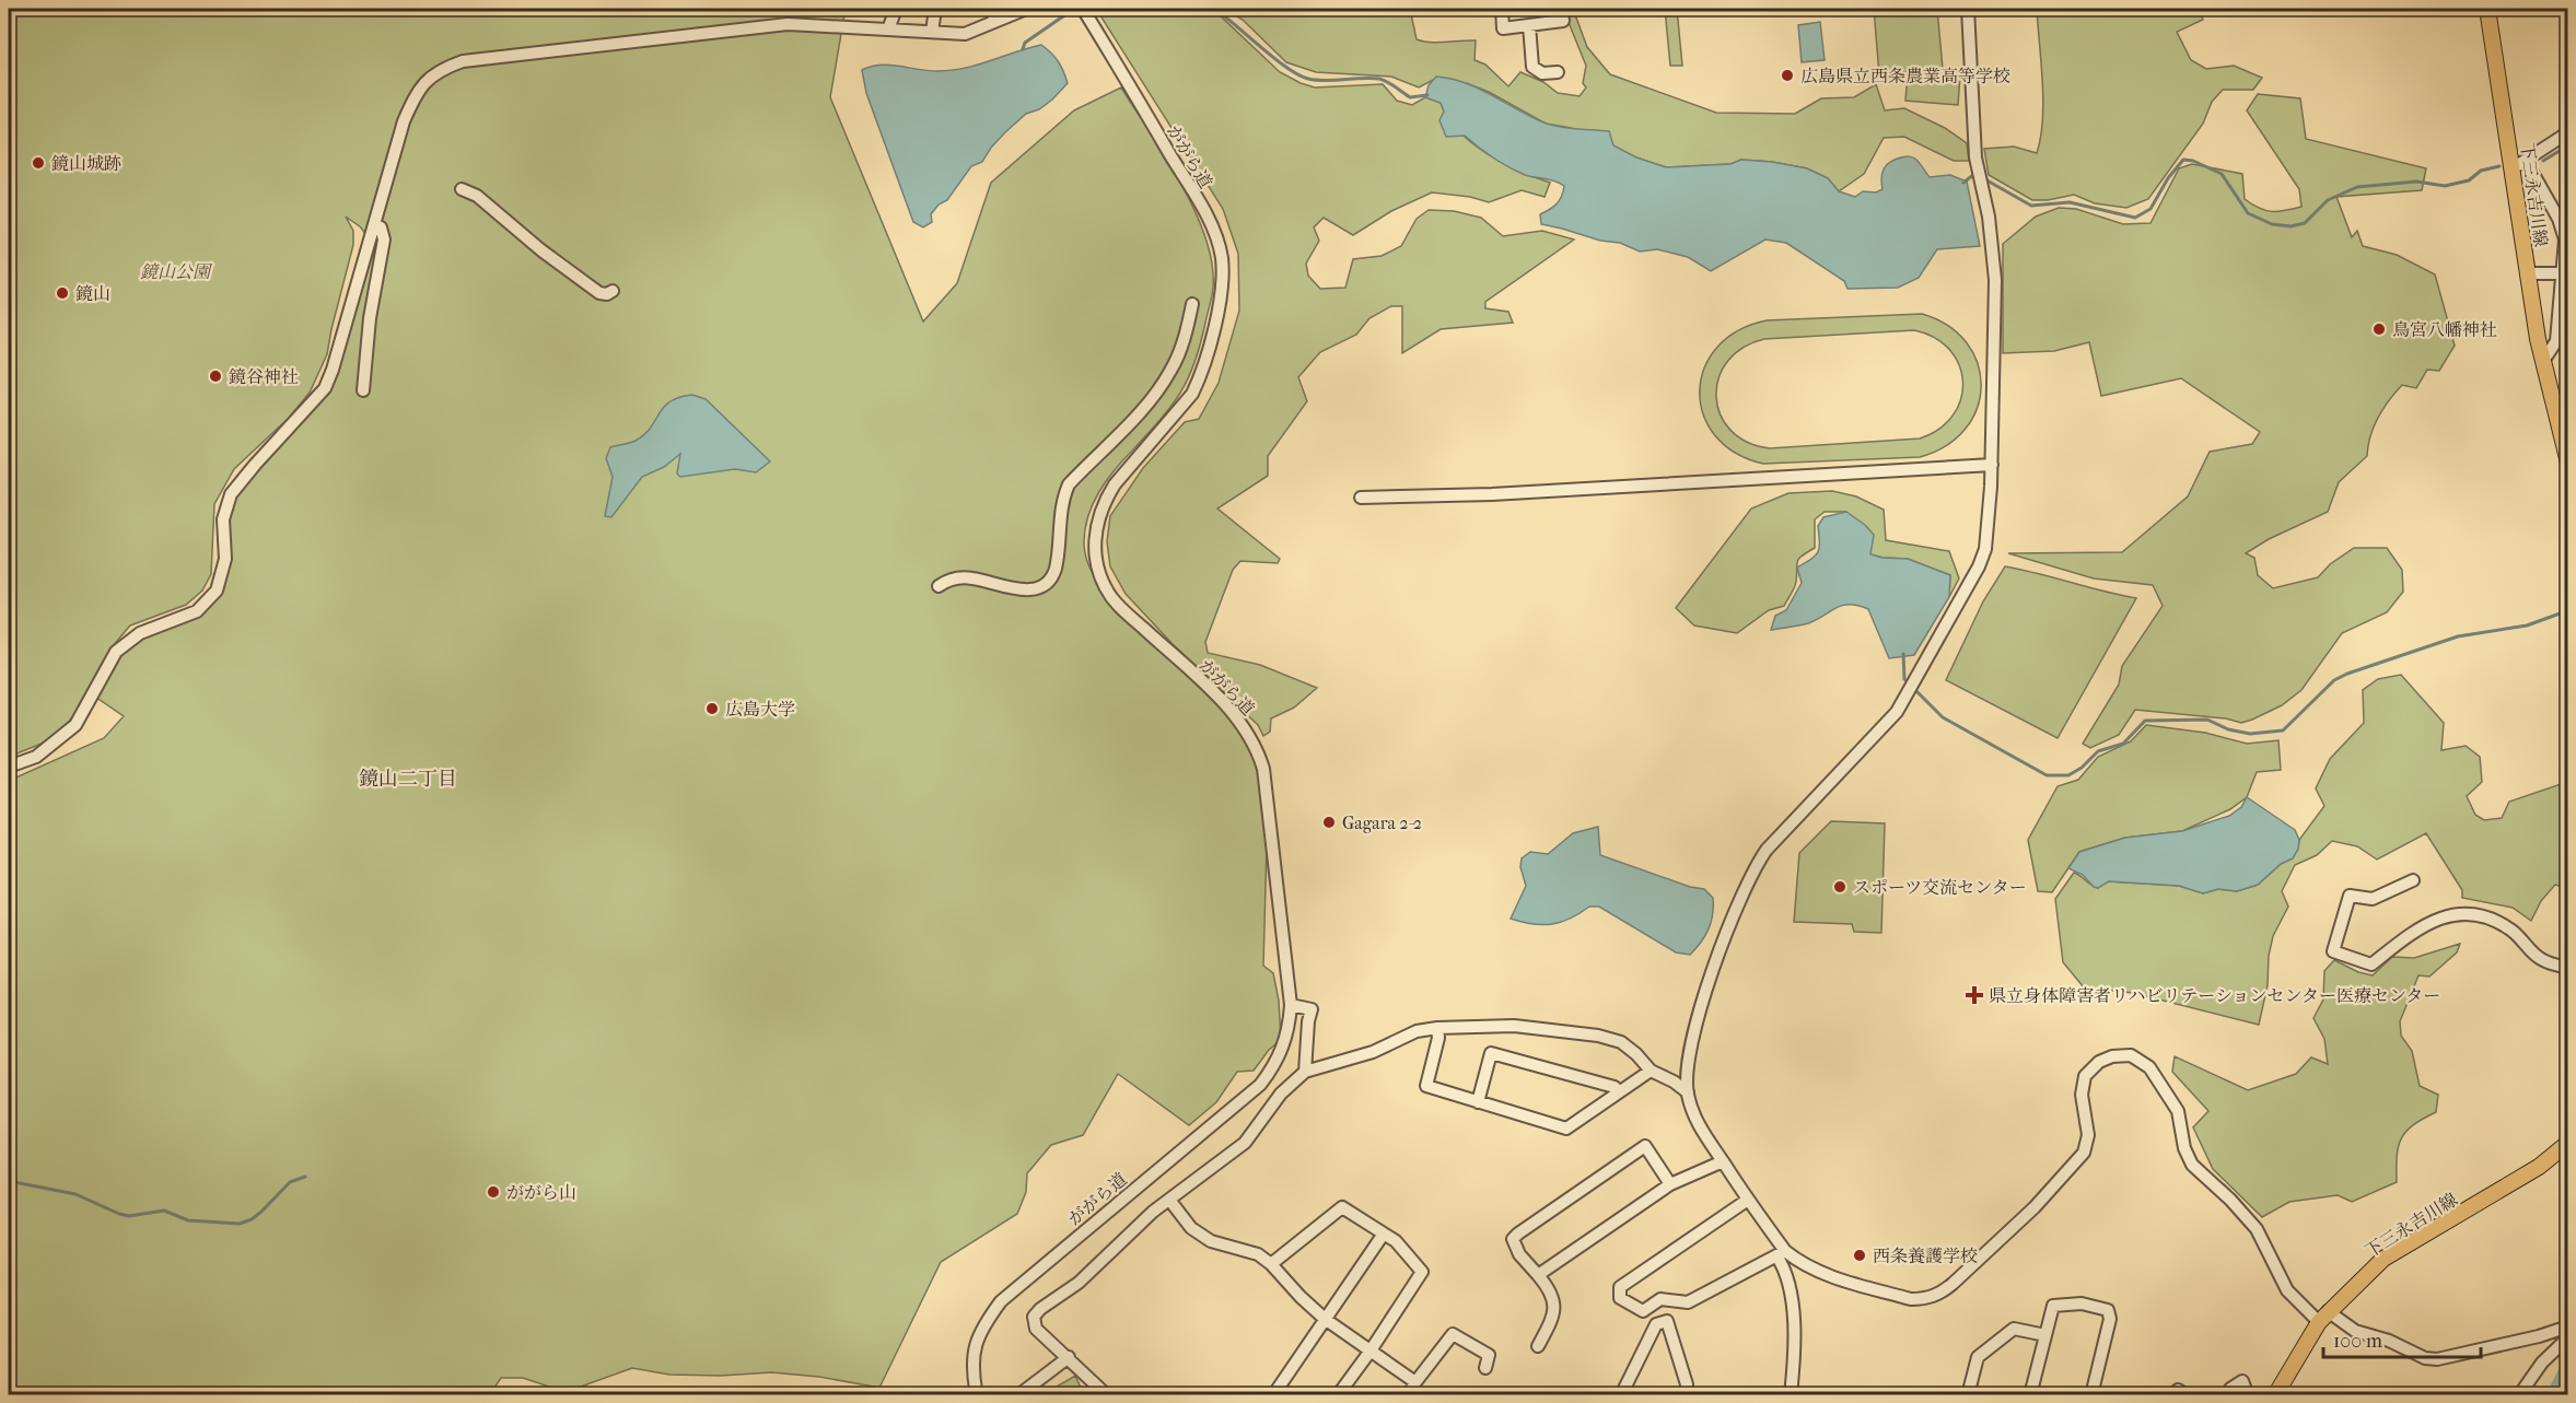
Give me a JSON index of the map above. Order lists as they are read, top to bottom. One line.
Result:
{"streets":{"main road":["下三永吉川線"],"street":["ががら道"]},"districts":["鏡山二丁目"],"parks":["鏡山公園"],"places":{"other":["広島県立西条農業高等学校","鏡山城跡","鏡山","鳥宮八幡神社","鏡谷神社","広島大学","Gagara 2-2","スポーツ交流センター","ががら山","西条養護学校"],"health":["県立身体障害者リハビリテーションセンター医療センター"]},"scale_bar":"100 m"}
